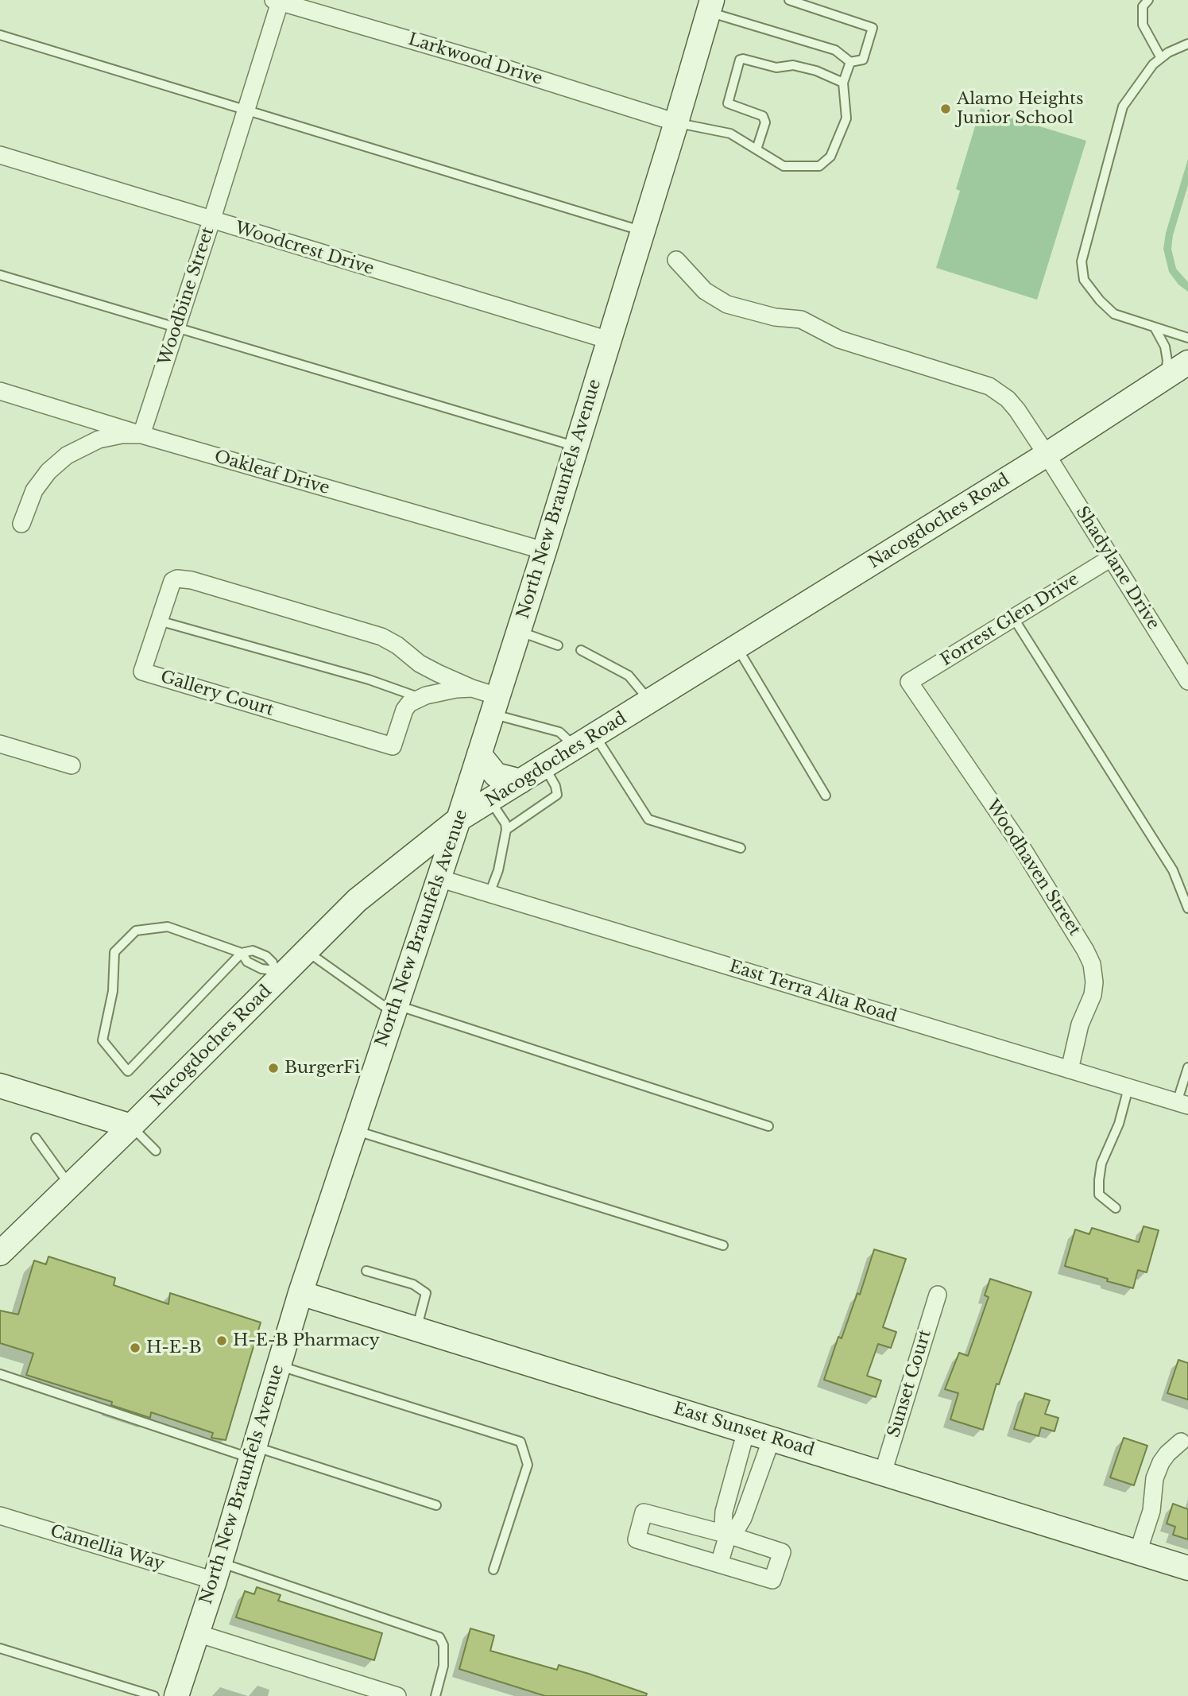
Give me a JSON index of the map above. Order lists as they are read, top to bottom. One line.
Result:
{"streets":{"street":["Larkwood Drive","Woodcrest Drive","Woodbine Street","Oakleaf Drive","North New Braunfels Avenue","Nacogdoches Road","Shadylane Drive","Forrest Glen Drive","Gallery Court","Woodhaven Street","East Terra Alta Road","Sunset Court","East Sunset Road","Camellia Way"]},"crossings":[["Larkwood Drive","Woodbine Street"],["Larkwood Drive","North New Braunfels Avenue"],["Woodcrest Drive","Woodbine Street"],["Woodcrest Drive","North New Braunfels Avenue"],["Woodbine Street","Oakleaf Drive"],["Oakleaf Drive","North New Braunfels Avenue"],["North New Braunfels Avenue","Nacogdoches Road"],["North New Braunfels Avenue","Gallery Court"],["North New Braunfels Avenue","East Terra Alta Road"],["North New Braunfels Avenue","East Sunset Road"],["North New Braunfels Avenue","Camellia Way"],["Nacogdoches Road","Shadylane Drive"],["Shadylane Drive","Forrest Glen Drive"],["Forrest Glen Drive","Woodhaven Street"],["Woodhaven Street","East Terra Alta Road"],["Sunset Court","East Sunset Road"]],"places":["Alamo Heights Junior School","BurgerFi","H-E-B Pharmacy","H-E-B"]}
